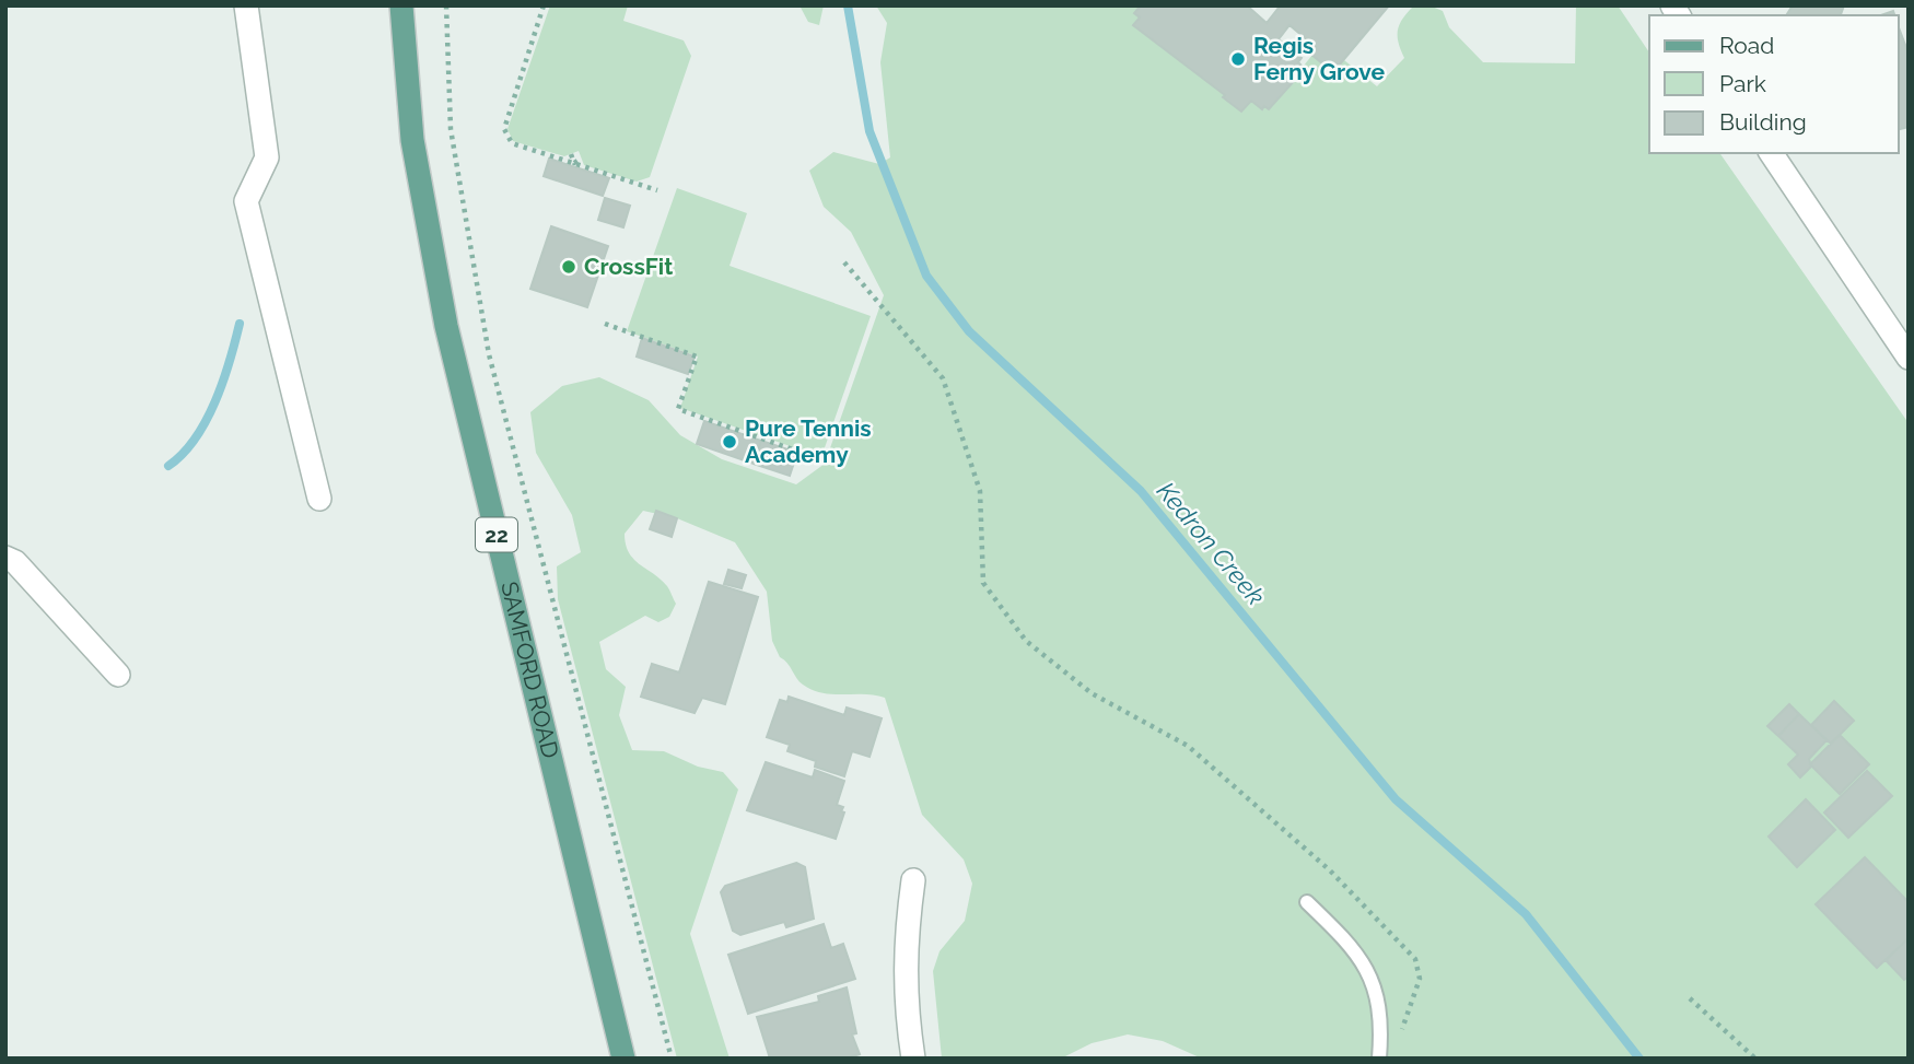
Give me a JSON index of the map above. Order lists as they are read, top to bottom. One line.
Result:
{"streets":{"main road":["22","SAMFORD ROAD"]},"water":["Kedron Creek"],"places":["Regis Ferny Grove","CrossFit","Pure Tennis Academy"],"legend":["Road","Park","Building"]}
